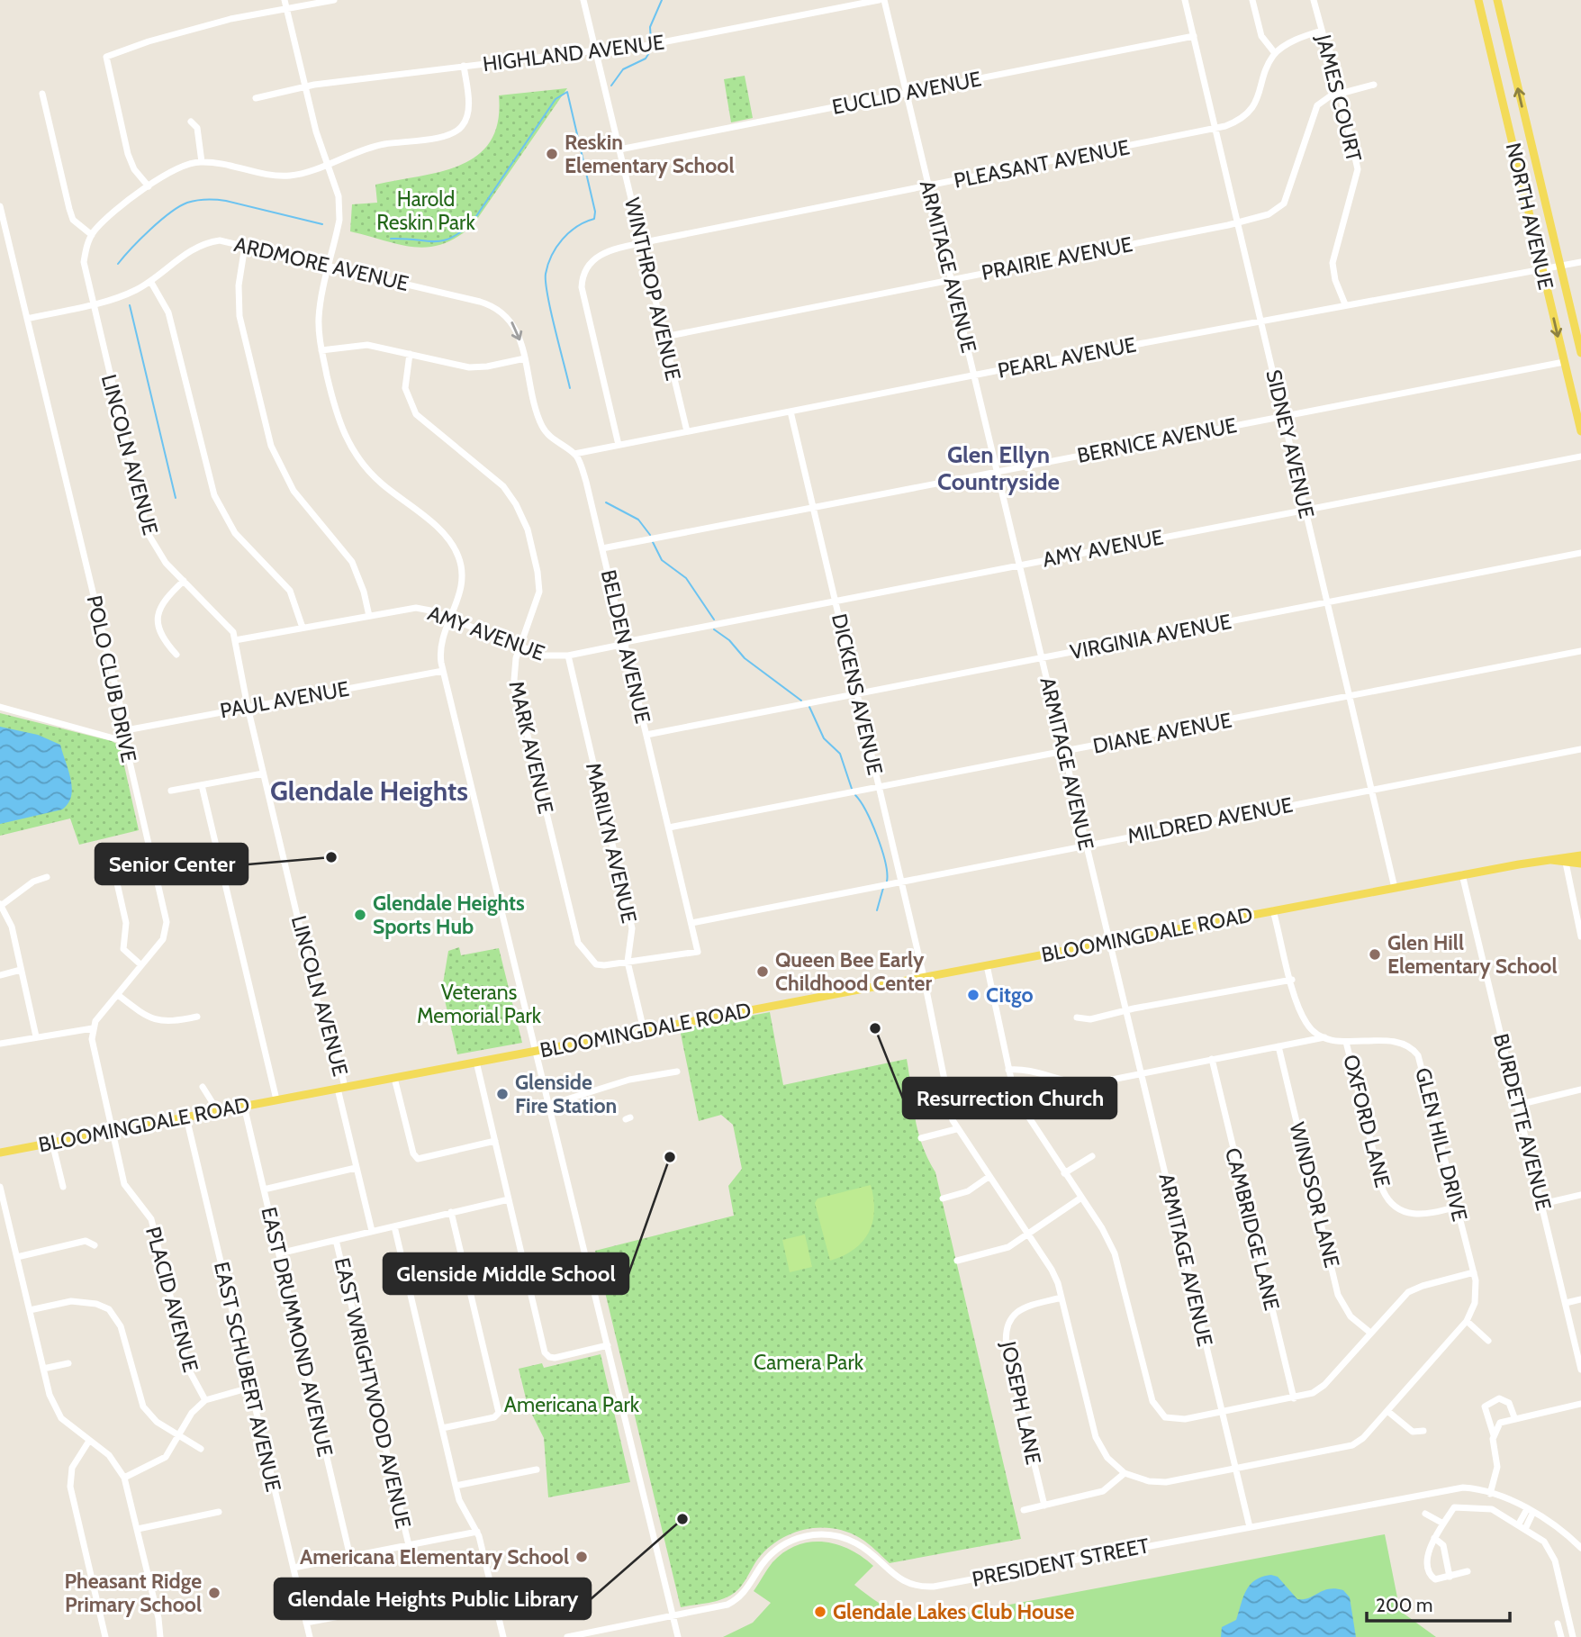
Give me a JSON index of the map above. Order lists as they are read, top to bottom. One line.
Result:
{"streets":{"main road":["NORTH AVENUE","BLOOMINGDALE ROAD"],"street":["HIGHLAND AVENUE","EUCLID AVENUE","JAMES COURT","PLEASANT AVENUE","PRAIRIE AVENUE","ARDMORE AVENUE","ARMITAGE AVENUE","WINTHROP AVENUE","PEARL AVENUE","BERNICE AVENUE","SIDNEY AVENUE","LINCOLN AVENUE","AMY AVENUE","VIRGINIA AVENUE","BELDEN AVENUE","POLO CLUB DRIVE","DICKENS AVENUE","PAUL AVENUE","DIANE AVENUE","MARK AVENUE","MILDRED AVENUE","MARILYN AVENUE","OXFORD LANE","BURDETTE AVENUE","GLEN HILL DRIVE","WINDSOR LANE","CAMBRIDGE LANE","PLACID AVENUE","EAST DRUMMOND AVENUE","EAST SCHUBERT AVENUE","EAST WRIGHTWOOD AVENUE","JOSEPH LANE","PRESIDENT STREET"]},"crossings":[["HIGHLAND AVENUE","WINTHROP AVENUE"],["EUCLID AVENUE","ARMITAGE AVENUE"],["EUCLID AVENUE","WINTHROP AVENUE"],["EUCLID AVENUE","SIDNEY AVENUE"],["JAMES COURT","PRAIRIE AVENUE"],["JAMES COURT","PEARL AVENUE"],["PLEASANT AVENUE","ARMITAGE AVENUE"],["PLEASANT AVENUE","WINTHROP AVENUE"],["PLEASANT AVENUE","PEARL AVENUE"],["PLEASANT AVENUE","SIDNEY AVENUE"],["NORTH AVENUE","PEARL AVENUE"],["NORTH AVENUE","BERNICE AVENUE"],["PRAIRIE AVENUE","ARMITAGE AVENUE"],["PRAIRIE AVENUE","WINTHROP AVENUE"],["PRAIRIE AVENUE","SIDNEY AVENUE"],["ARDMORE AVENUE","LINCOLN AVENUE"],["ARDMORE AVENUE","BELDEN AVENUE"],["ARDMORE AVENUE","POLO CLUB DRIVE"],["ARMITAGE AVENUE","PEARL AVENUE"],["ARMITAGE AVENUE","BERNICE AVENUE"],["ARMITAGE AVENUE","AMY AVENUE"],["ARMITAGE AVENUE","VIRGINIA AVENUE"],["ARMITAGE AVENUE","DIANE AVENUE"],["ARMITAGE AVENUE","MILDRED AVENUE"],["ARMITAGE AVENUE","BLOOMINGDALE ROAD"],["ARMITAGE AVENUE","PRESIDENT STREET"],["WINTHROP AVENUE","PEARL AVENUE"],["PEARL AVENUE","SIDNEY AVENUE"],["PEARL AVENUE","BELDEN AVENUE"],["PEARL AVENUE","DICKENS AVENUE"],["BERNICE AVENUE","SIDNEY AVENUE"],["BERNICE AVENUE","BELDEN AVENUE"],["BERNICE AVENUE","DICKENS AVENUE"],["SIDNEY AVENUE","AMY AVENUE"],["SIDNEY AVENUE","VIRGINIA AVENUE"],["SIDNEY AVENUE","DIANE AVENUE"],["SIDNEY AVENUE","MILDRED AVENUE"],["SIDNEY AVENUE","BLOOMINGDALE ROAD"],["LINCOLN AVENUE","AMY AVENUE"],["LINCOLN AVENUE","PAUL AVENUE"],["LINCOLN AVENUE","BLOOMINGDALE ROAD"],["AMY AVENUE","BELDEN AVENUE"],["AMY AVENUE","DICKENS AVENUE"],["AMY AVENUE","MARK AVENUE"],["AMY AVENUE","MARILYN AVENUE"],["VIRGINIA AVENUE","BELDEN AVENUE"],["VIRGINIA AVENUE","DICKENS AVENUE"],["BELDEN AVENUE","DIANE AVENUE"],["BELDEN AVENUE","MARK AVENUE"],["BELDEN AVENUE","MILDRED AVENUE"],["BELDEN AVENUE","MARILYN AVENUE"],["POLO CLUB DRIVE","PAUL AVENUE"],["DICKENS AVENUE","DIANE AVENUE"],["DICKENS AVENUE","MILDRED AVENUE"],["DICKENS AVENUE","BLOOMINGDALE ROAD"],["DICKENS AVENUE","JOSEPH LANE"],["MARK AVENUE","MARILYN AVENUE"],["MARILYN AVENUE","BLOOMINGDALE ROAD"],["BLOOMINGDALE ROAD","BURDETTE AVENUE"],["BLOOMINGDALE ROAD","PLACID AVENUE"],["BLOOMINGDALE ROAD","EAST DRUMMOND AVENUE"],["BLOOMINGDALE ROAD","EAST SCHUBERT AVENUE"],["OXFORD LANE","GLEN HILL DRIVE"]],"one_way":["ARDMORE AVENUE"],"districts":["Glen Ellyn Countryside","Glendale Heights"],"parks":["Harold Reskin Park","Veterans Memorial Park","Camera Park","Americana Park"],"places":["Reskin Elementary School","Senior Center","Glendale Heights Sports Hub","Glen Hill Elementary School","Queen Bee Early Childhood Center","Citgo","Resurrection Church","Glenside Fire Station","Glenside Middle School","Glendale Heights Public Library","Americana Elementary School","Pheasant Ridge Primary School","Glendale Lakes Club House"],"scale_bar":"200 m"}
